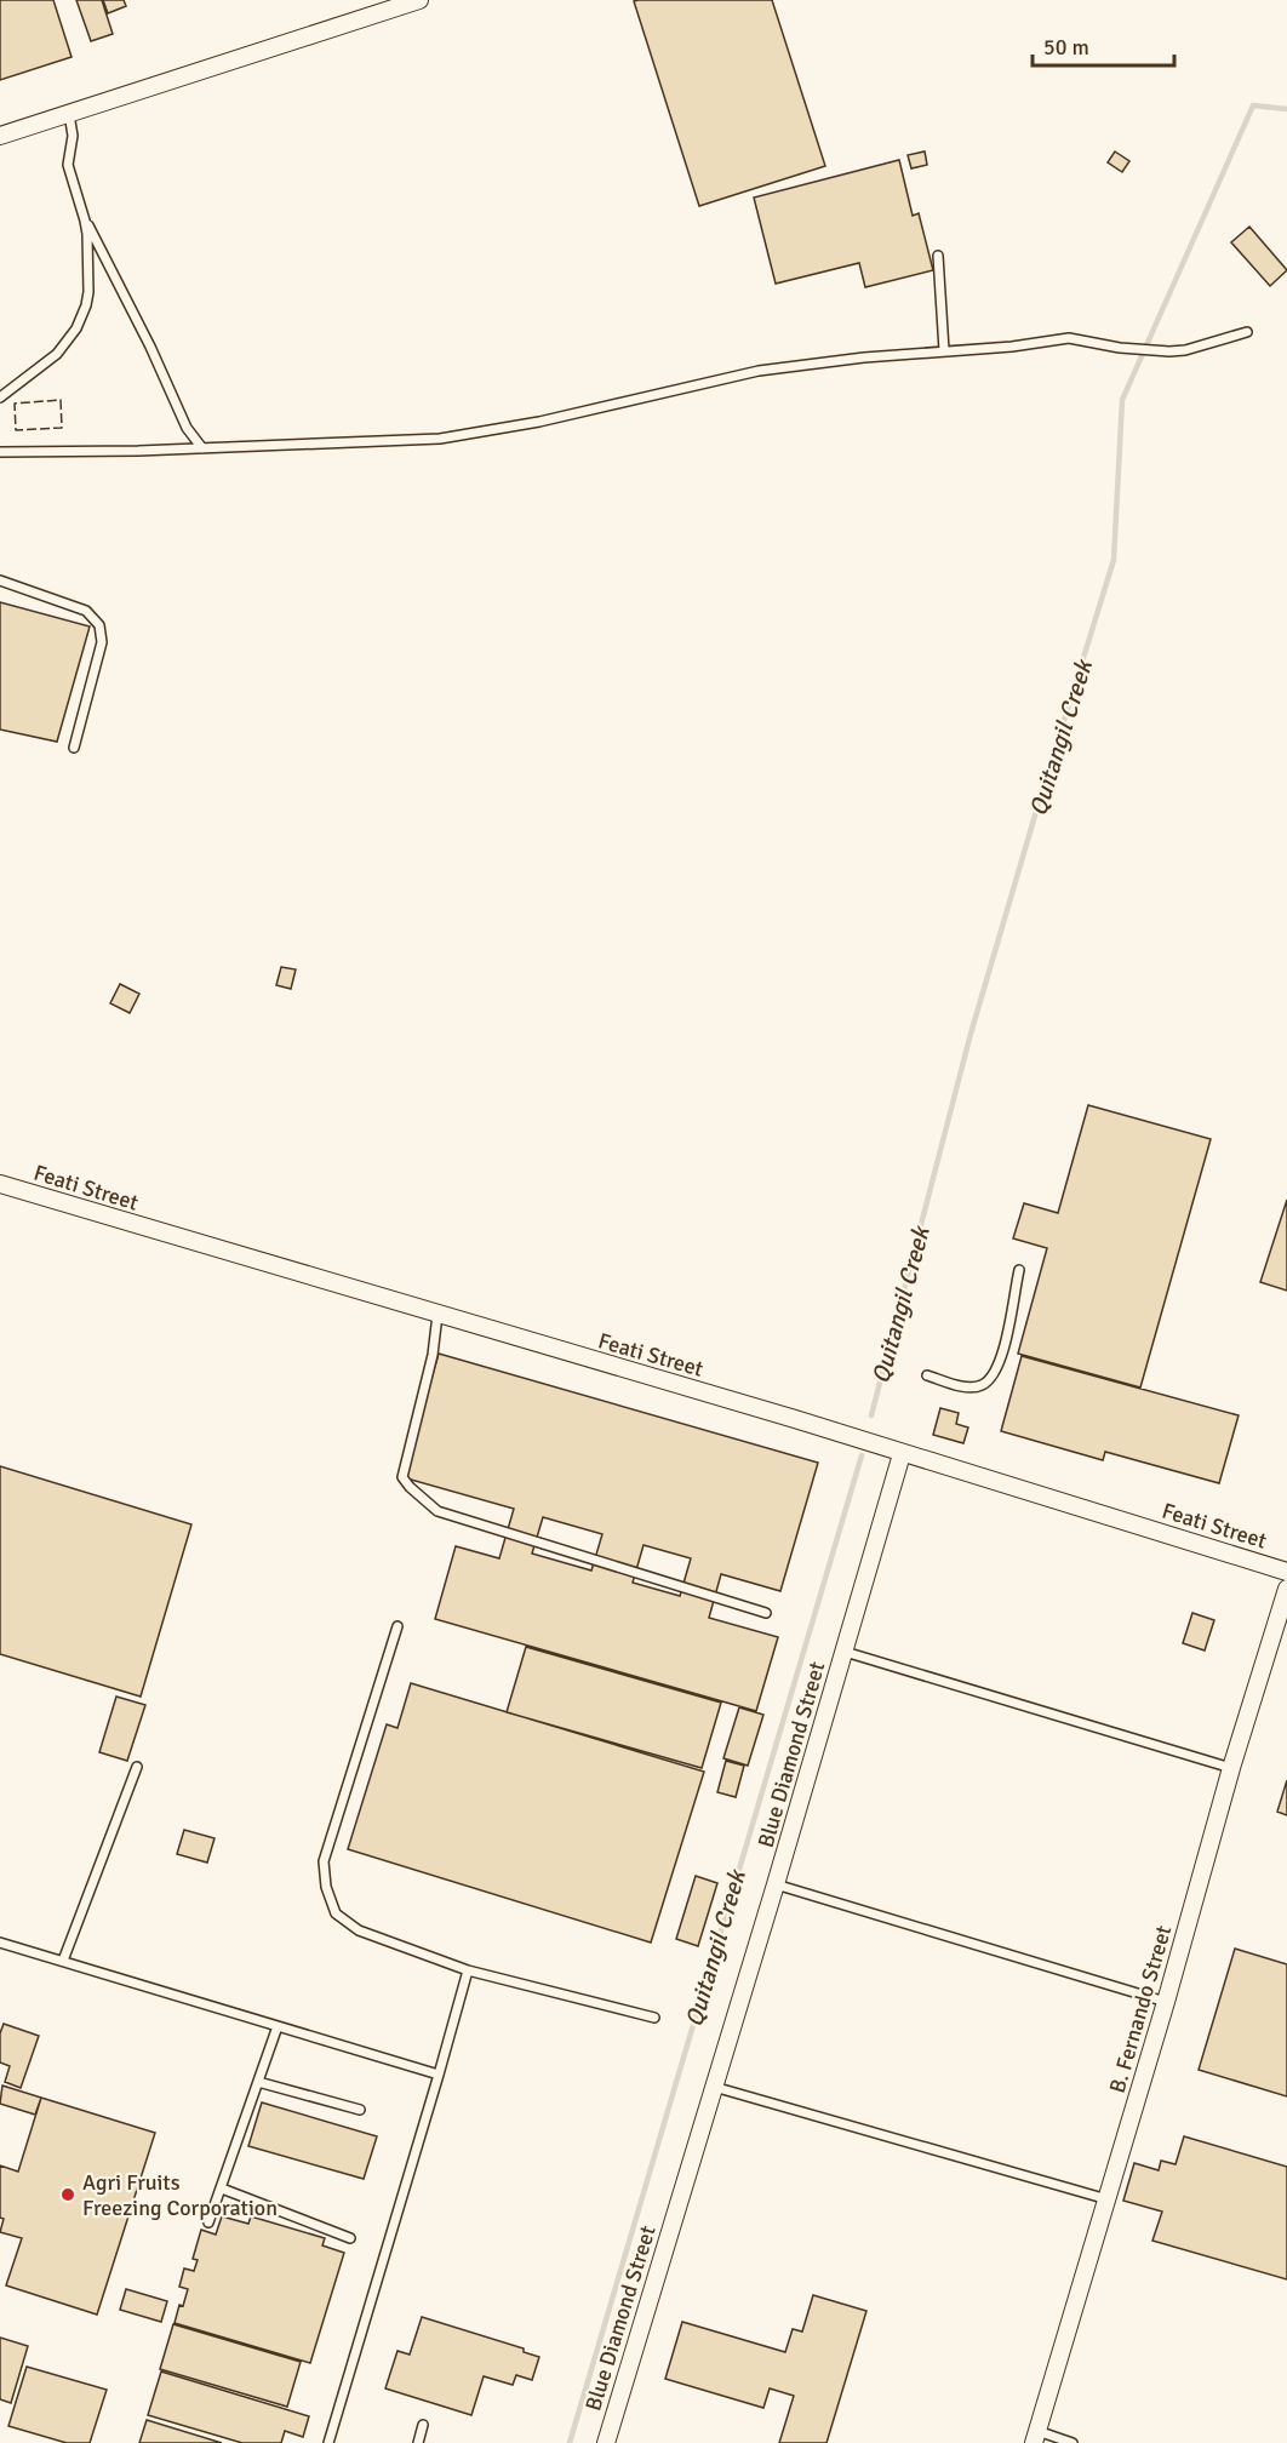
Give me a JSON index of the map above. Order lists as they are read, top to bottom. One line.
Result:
{"streets":{"street":["Feati Street","Blue Diamond Street","B. Fernando Street"]},"crossings":[["Feati Street","Blue Diamond Street"]],"water":["Quitangil Creek"],"places":["Agri Fruits Freezing Corporation"],"scale_bar":"50 m"}
